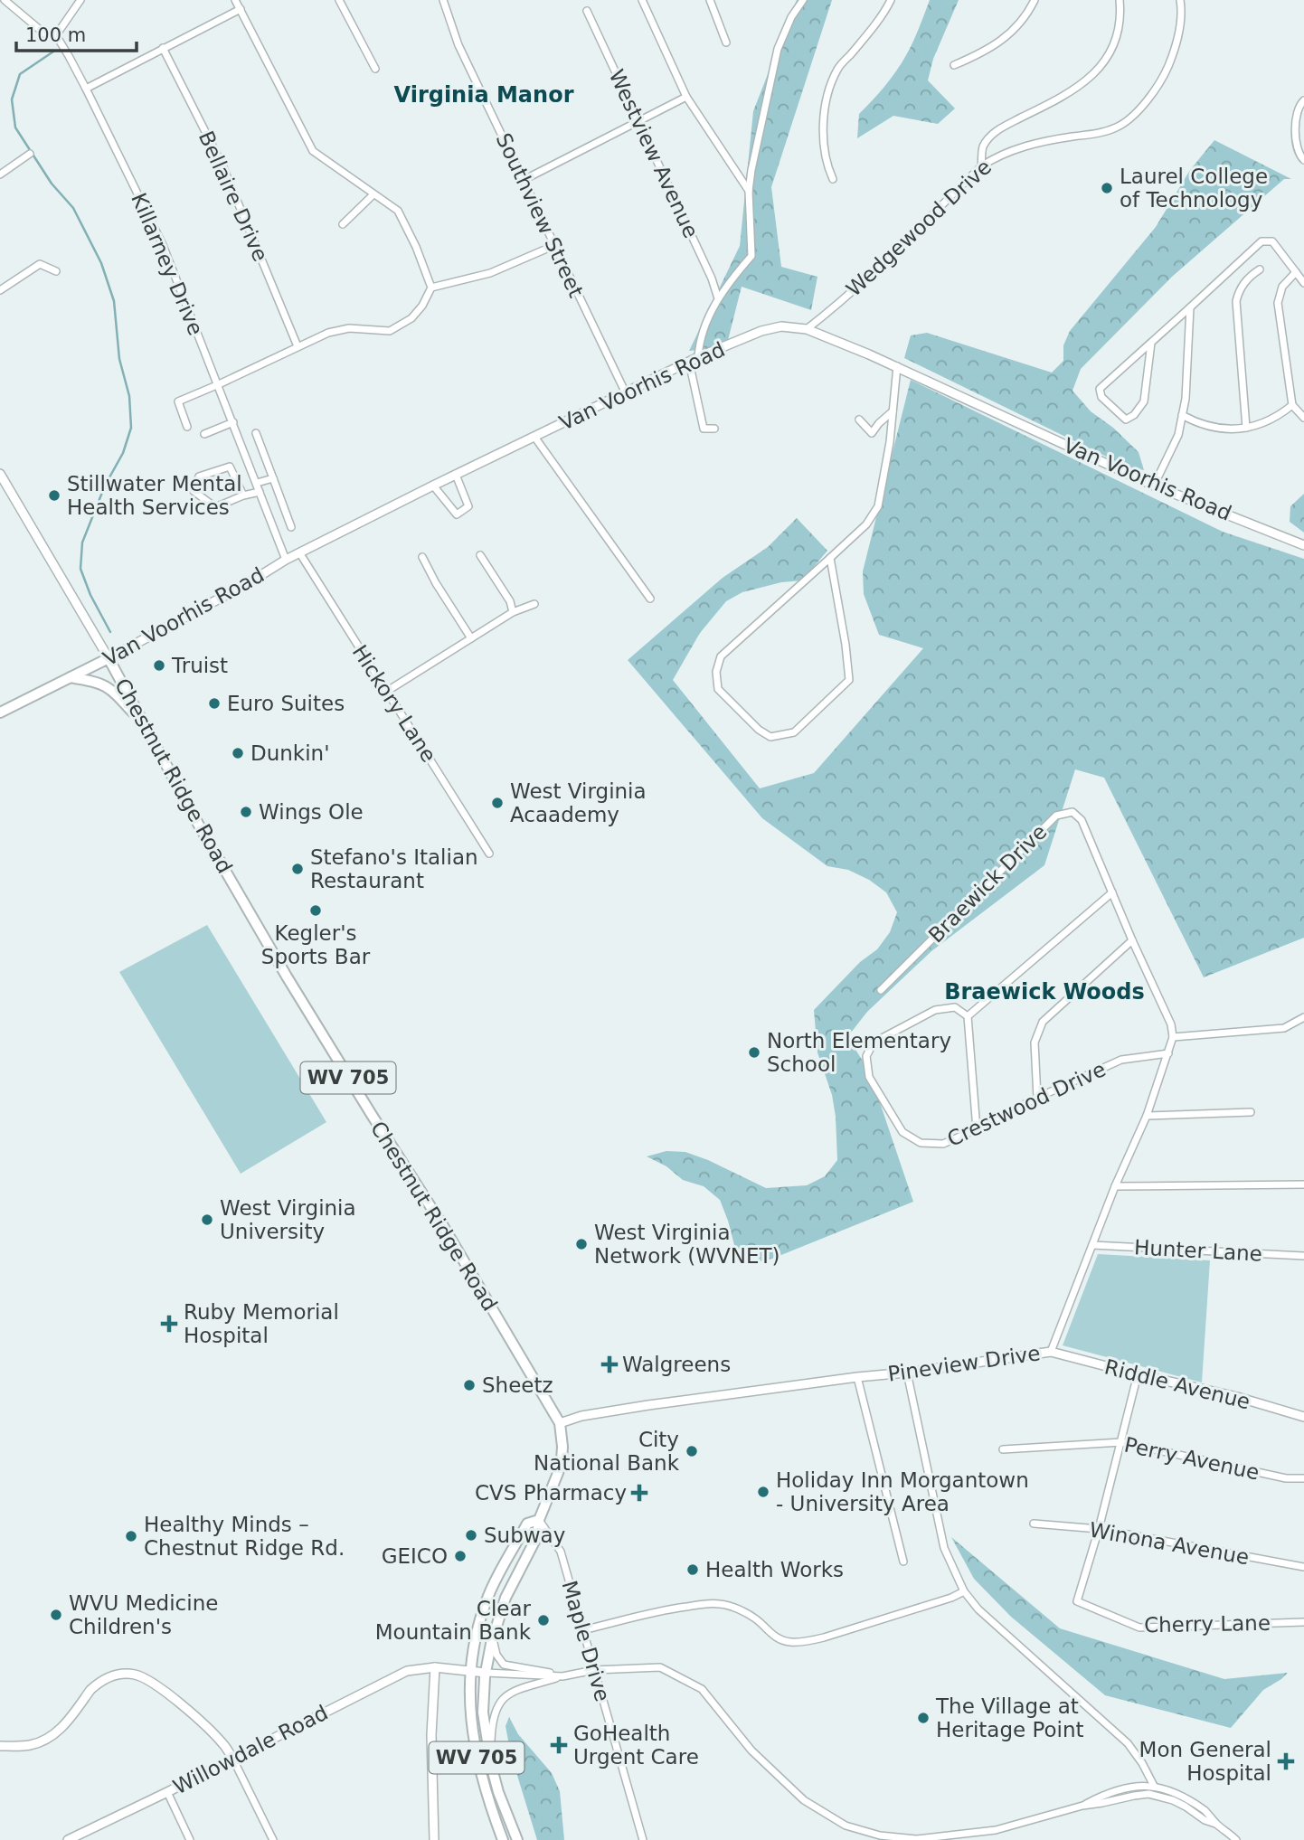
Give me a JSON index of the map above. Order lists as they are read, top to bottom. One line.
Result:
{"streets":{"main road":["Van Voorhis Road","Chestnut Ridge Road","WV 705"],"street":["Westview Avenue","Bellaire Drive","Southview Street","Wedgewood Drive","Killarney Drive","Hickory Lane","Braewick Drive","Crestwood Drive","Hunter Lane","Pineview Drive","Riddle Avenue","Perry Avenue","Winona Avenue","Cherry Lane","Maple Drive","Willowdale Road"]},"crossings":[["Southview Street","Van Voorhis Road"],["Wedgewood Drive","Van Voorhis Road"],["Killarney Drive","Van Voorhis Road"],["Van Voorhis Road","Hickory Lane"],["Van Voorhis Road","Chestnut Ridge Road"],["Chestnut Ridge Road","WV 705"],["Chestnut Ridge Road","Pineview Drive"],["Chestnut Ridge Road","Maple Drive"],["Crestwood Drive","Pineview Drive"],["Hunter Lane","Pineview Drive"],["Pineview Drive","Riddle Avenue"],["Winona Avenue","Cherry Lane"]],"districts":["Virginia Manor","Braewick Woods"],"places":{"other":["Laurel College of Technology","Stillwater Mental Health Services","Truist","Euro Suites","Dunkin'","West Virginia Acaademy","Wings Ole","Stefano's Italian Restaurant","Kegler's Sports Bar","North Elementary School","West Virginia University","West Virginia Network (WVNET)","Sheetz","City National Bank","Holiday Inn Morgantown - University Area","Subway","Healthy Minds – Chestnut Ridge Rd.","GEICO","Health Works","WVU Medicine Children's","Clear Mountain Bank","The Village at Heritage Point"],"health":["Ruby Memorial Hospital","Walgreens","CVS Pharmacy","GoHealth Urgent Care","Mon General Hospital"]},"scale_bar":"100 m"}
